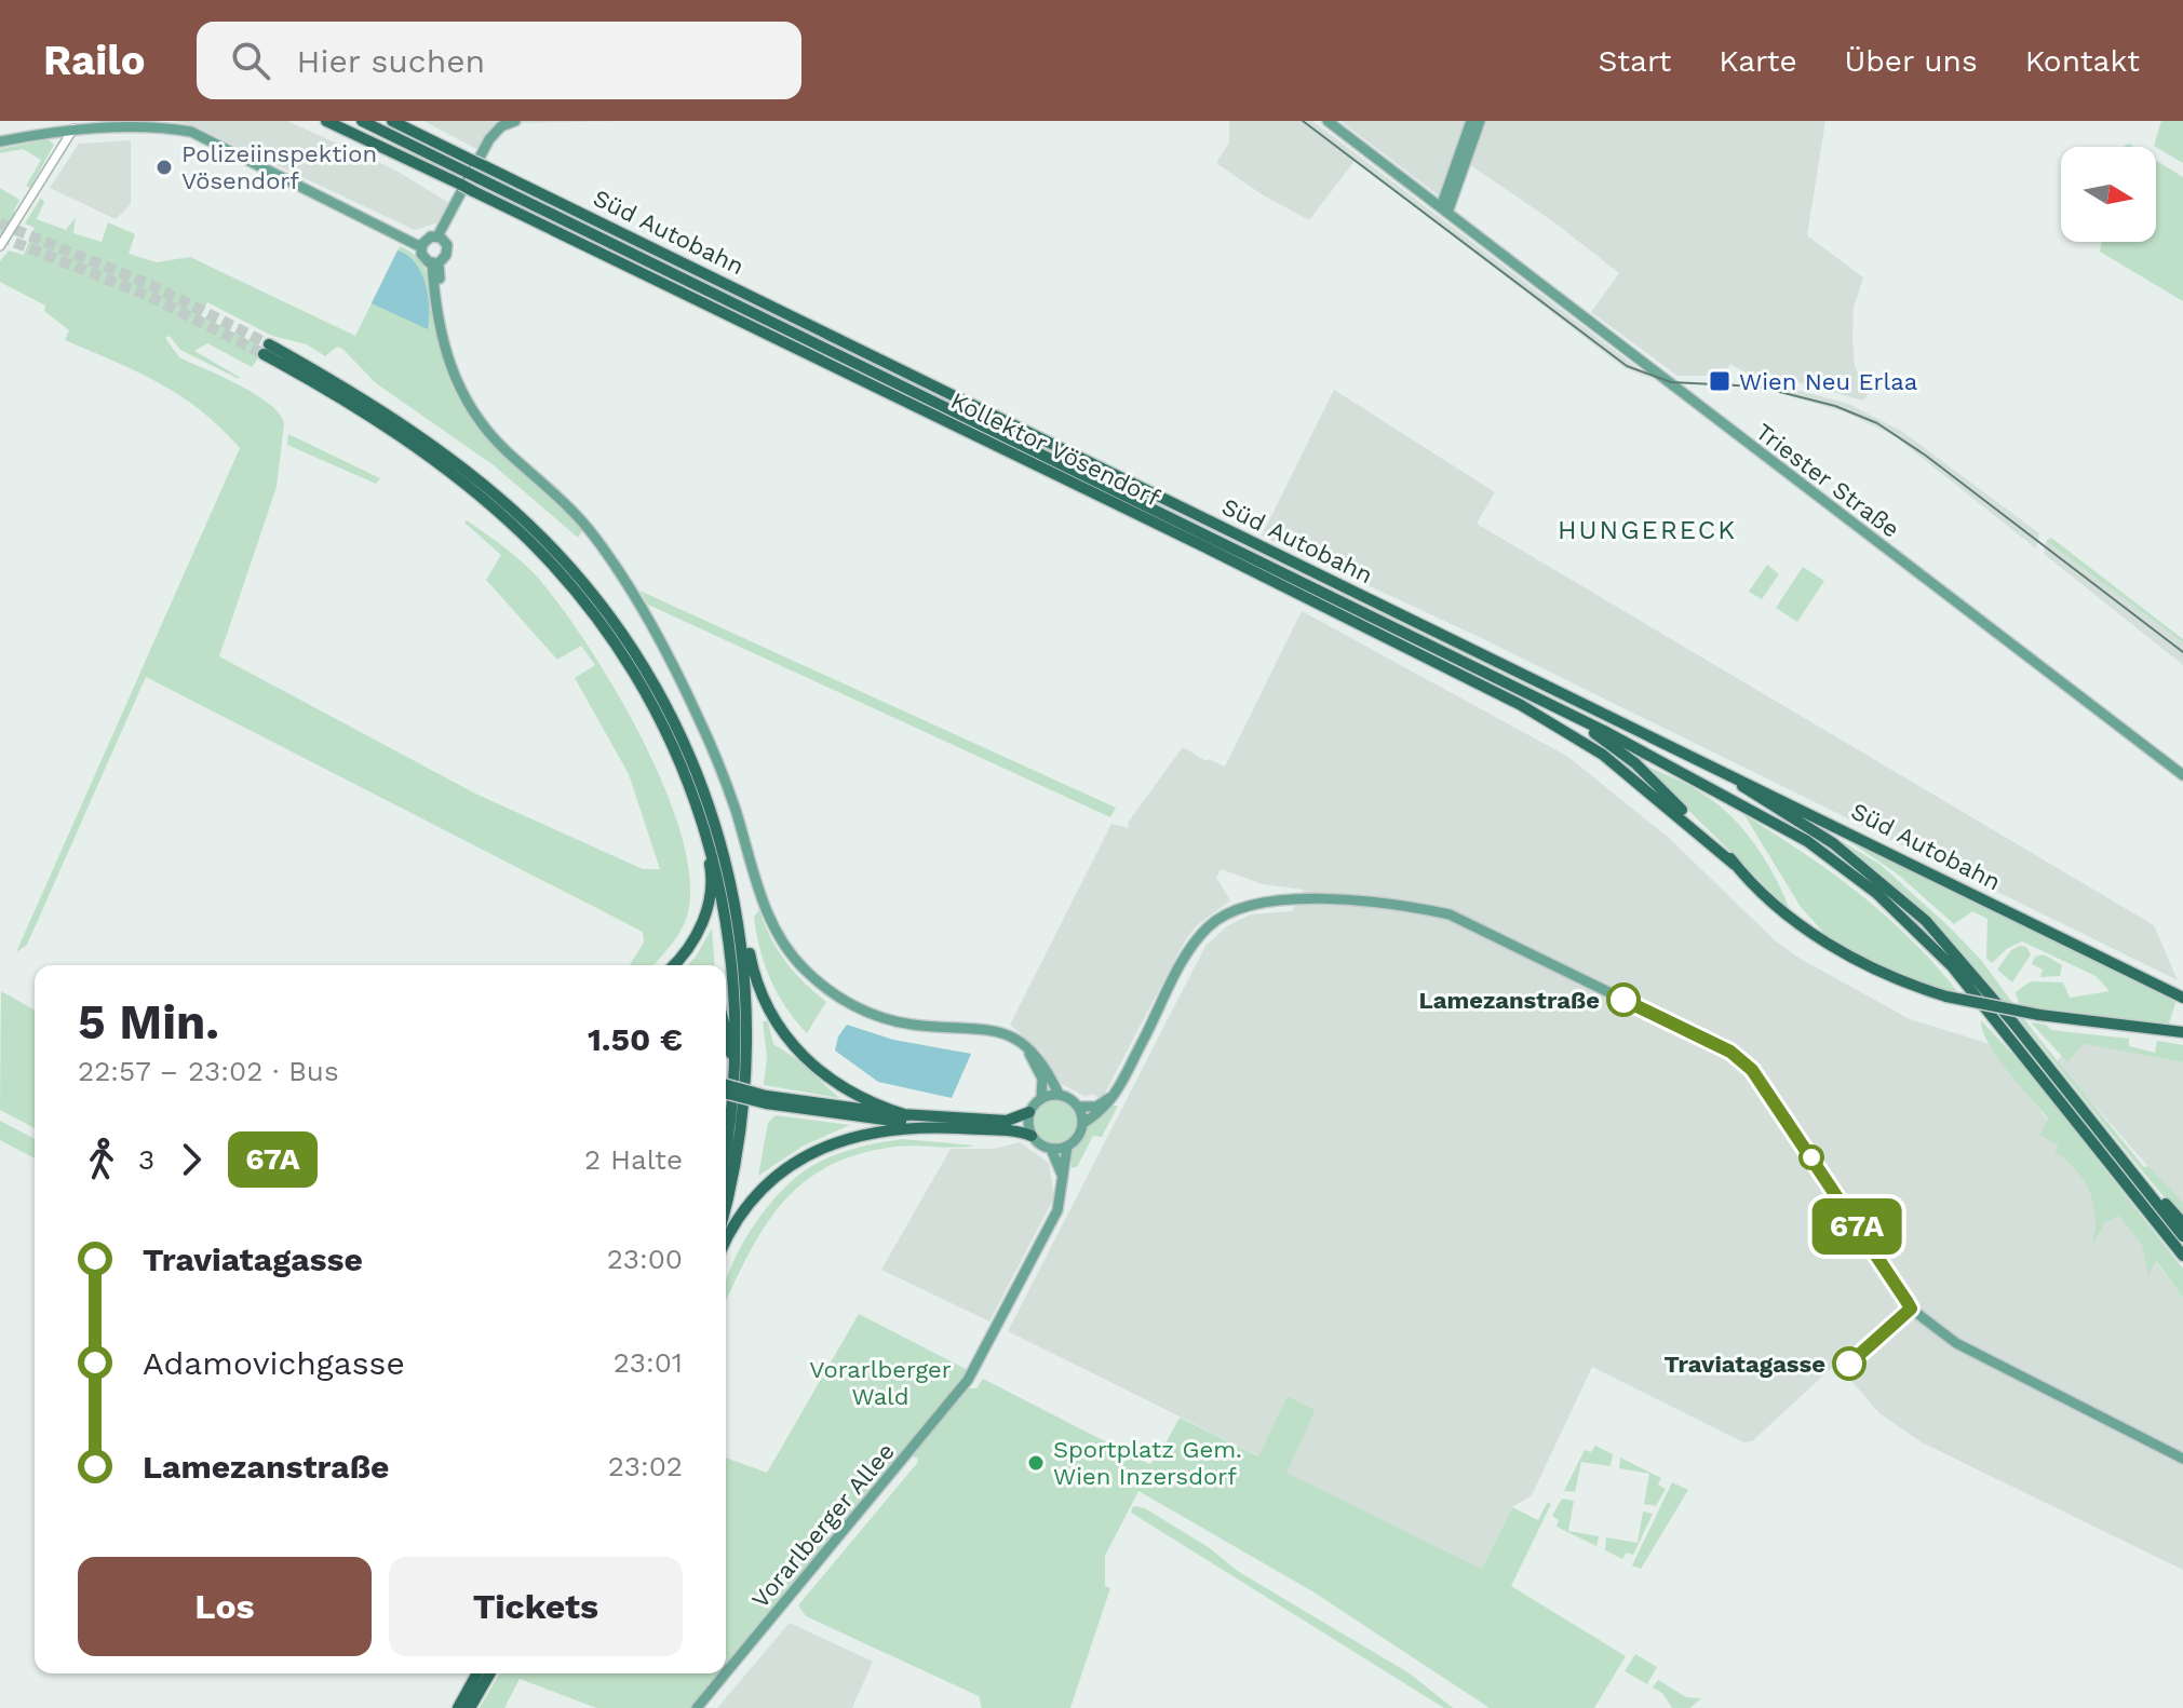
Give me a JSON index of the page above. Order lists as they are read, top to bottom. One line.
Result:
{"streets":{"highway":["Süd Autobahn","Kollektor Vösendorf"],"main road":["Triester Straße","Vorarlberger Allee"]},"districts":["HUNGERECK"],"parks":["Vorarlberger Wald"],"places":{"other":["Polizeiinspektion Vösendorf","Lamezanstraße","Traviatagasse","Sportplatz Gem. Wien Inzersdorf"],"transit":["Wien Neu Erlaa"]},"lines":["bus line 67A"],"north":"right","page":{"header":"Railo","search":"Hier suchen","nav":["Start","Karte","Über uns","Kontakt"],"on_map":"67A","heading":["5 Min.","22:57 – 23:02 · Bus","1.50 €"],"legs":["3","67A","2 Halte"],"list":[{"name":"Traviatagasse","value":"23:00"},{"name":"Adamovichgasse","value":"23:01"},{"name":"Lamezanstraße","value":"23:02"}],"buttons":["Los","Tickets"]}}
